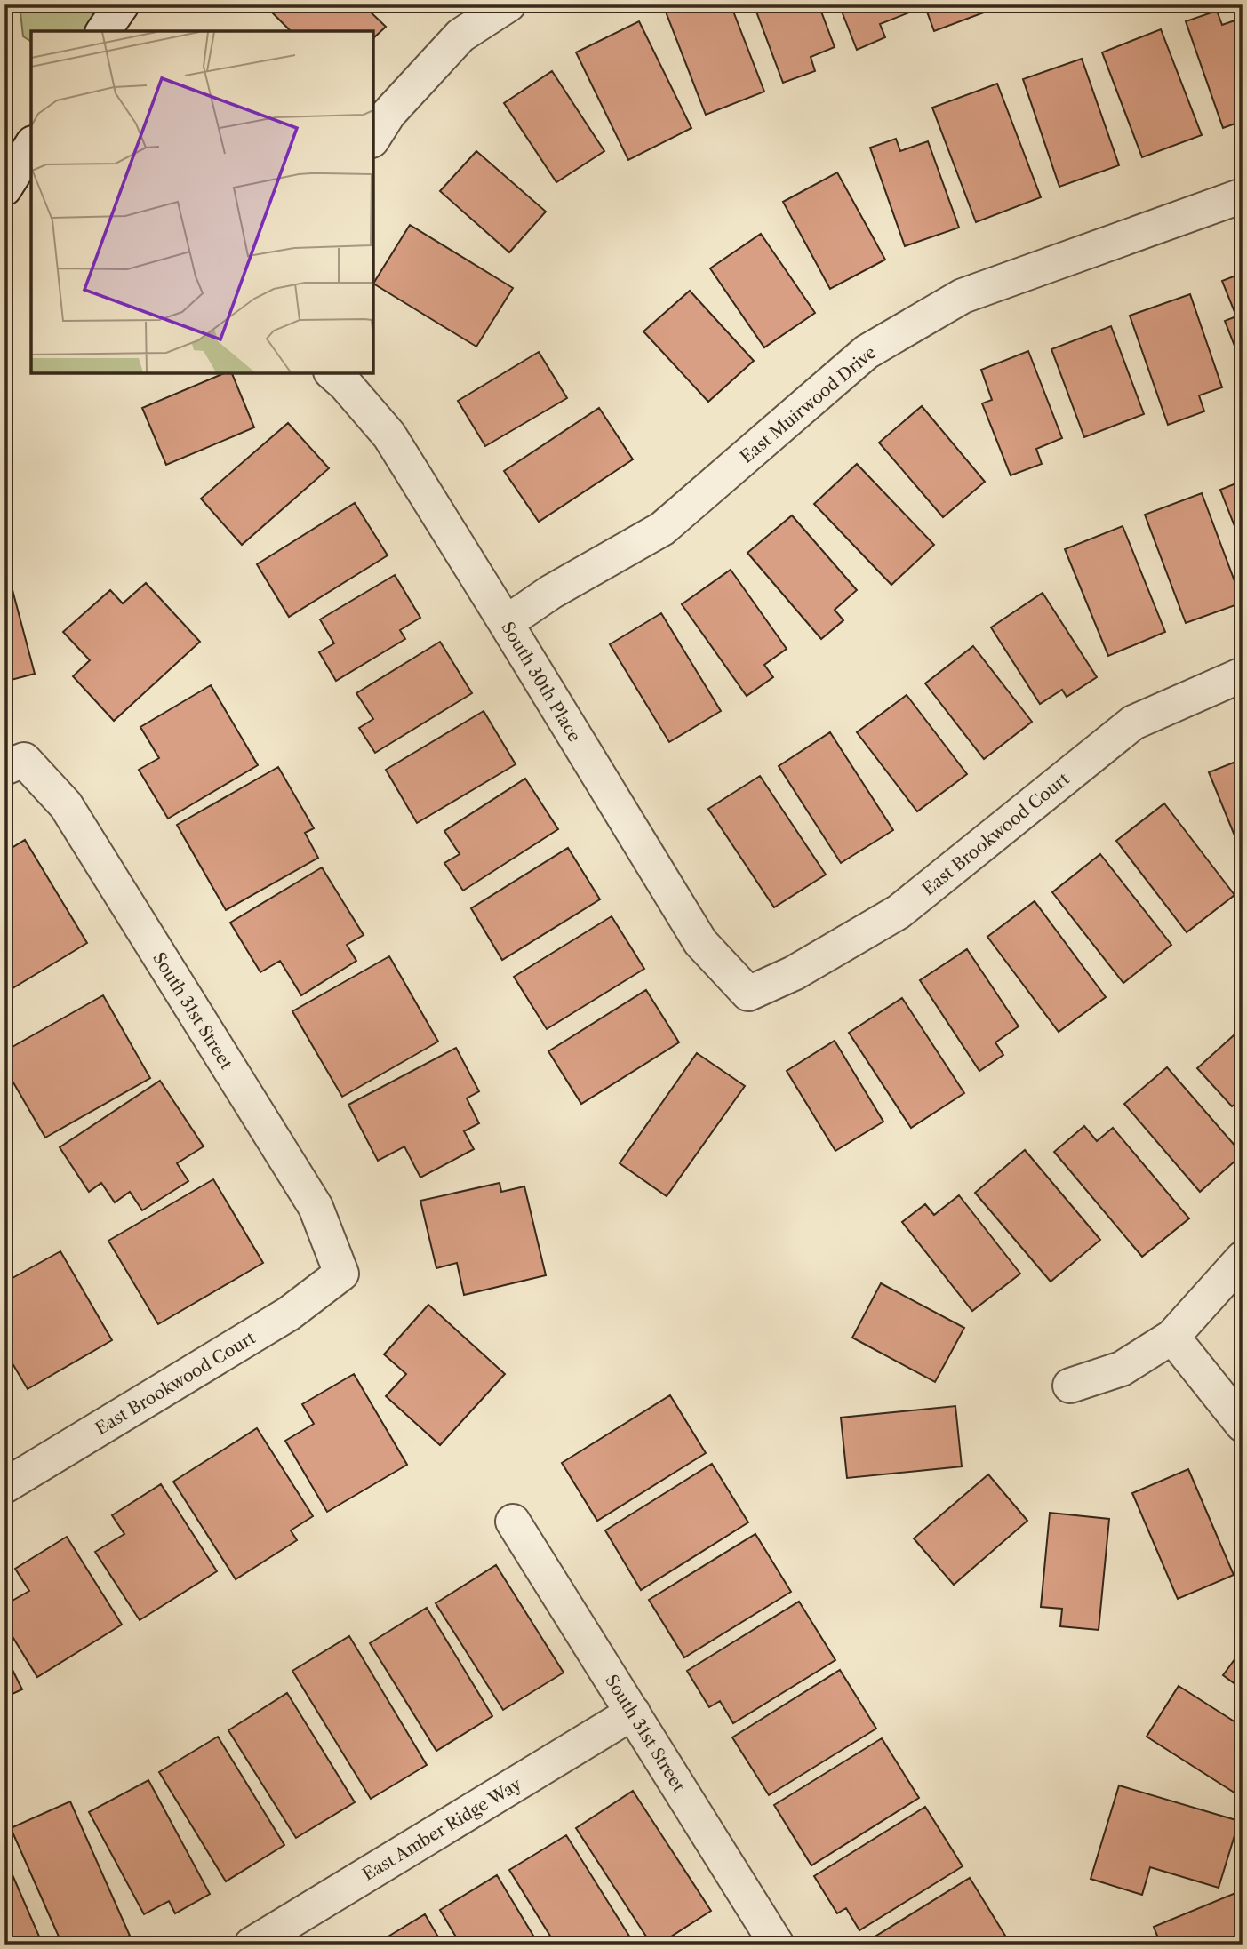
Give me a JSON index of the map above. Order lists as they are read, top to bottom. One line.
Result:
{"streets":{"street":["East Muirwood Drive","South 30th Place","East Brookwood Court","South 31st Street","East Amber Ridge Way"]},"crossings":[["East Muirwood Drive","South 30th Place"],["South 30th Place","East Brookwood Court"],["East Brookwood Court","South 31st Street"],["South 31st Street","East Amber Ridge Way"]]}
